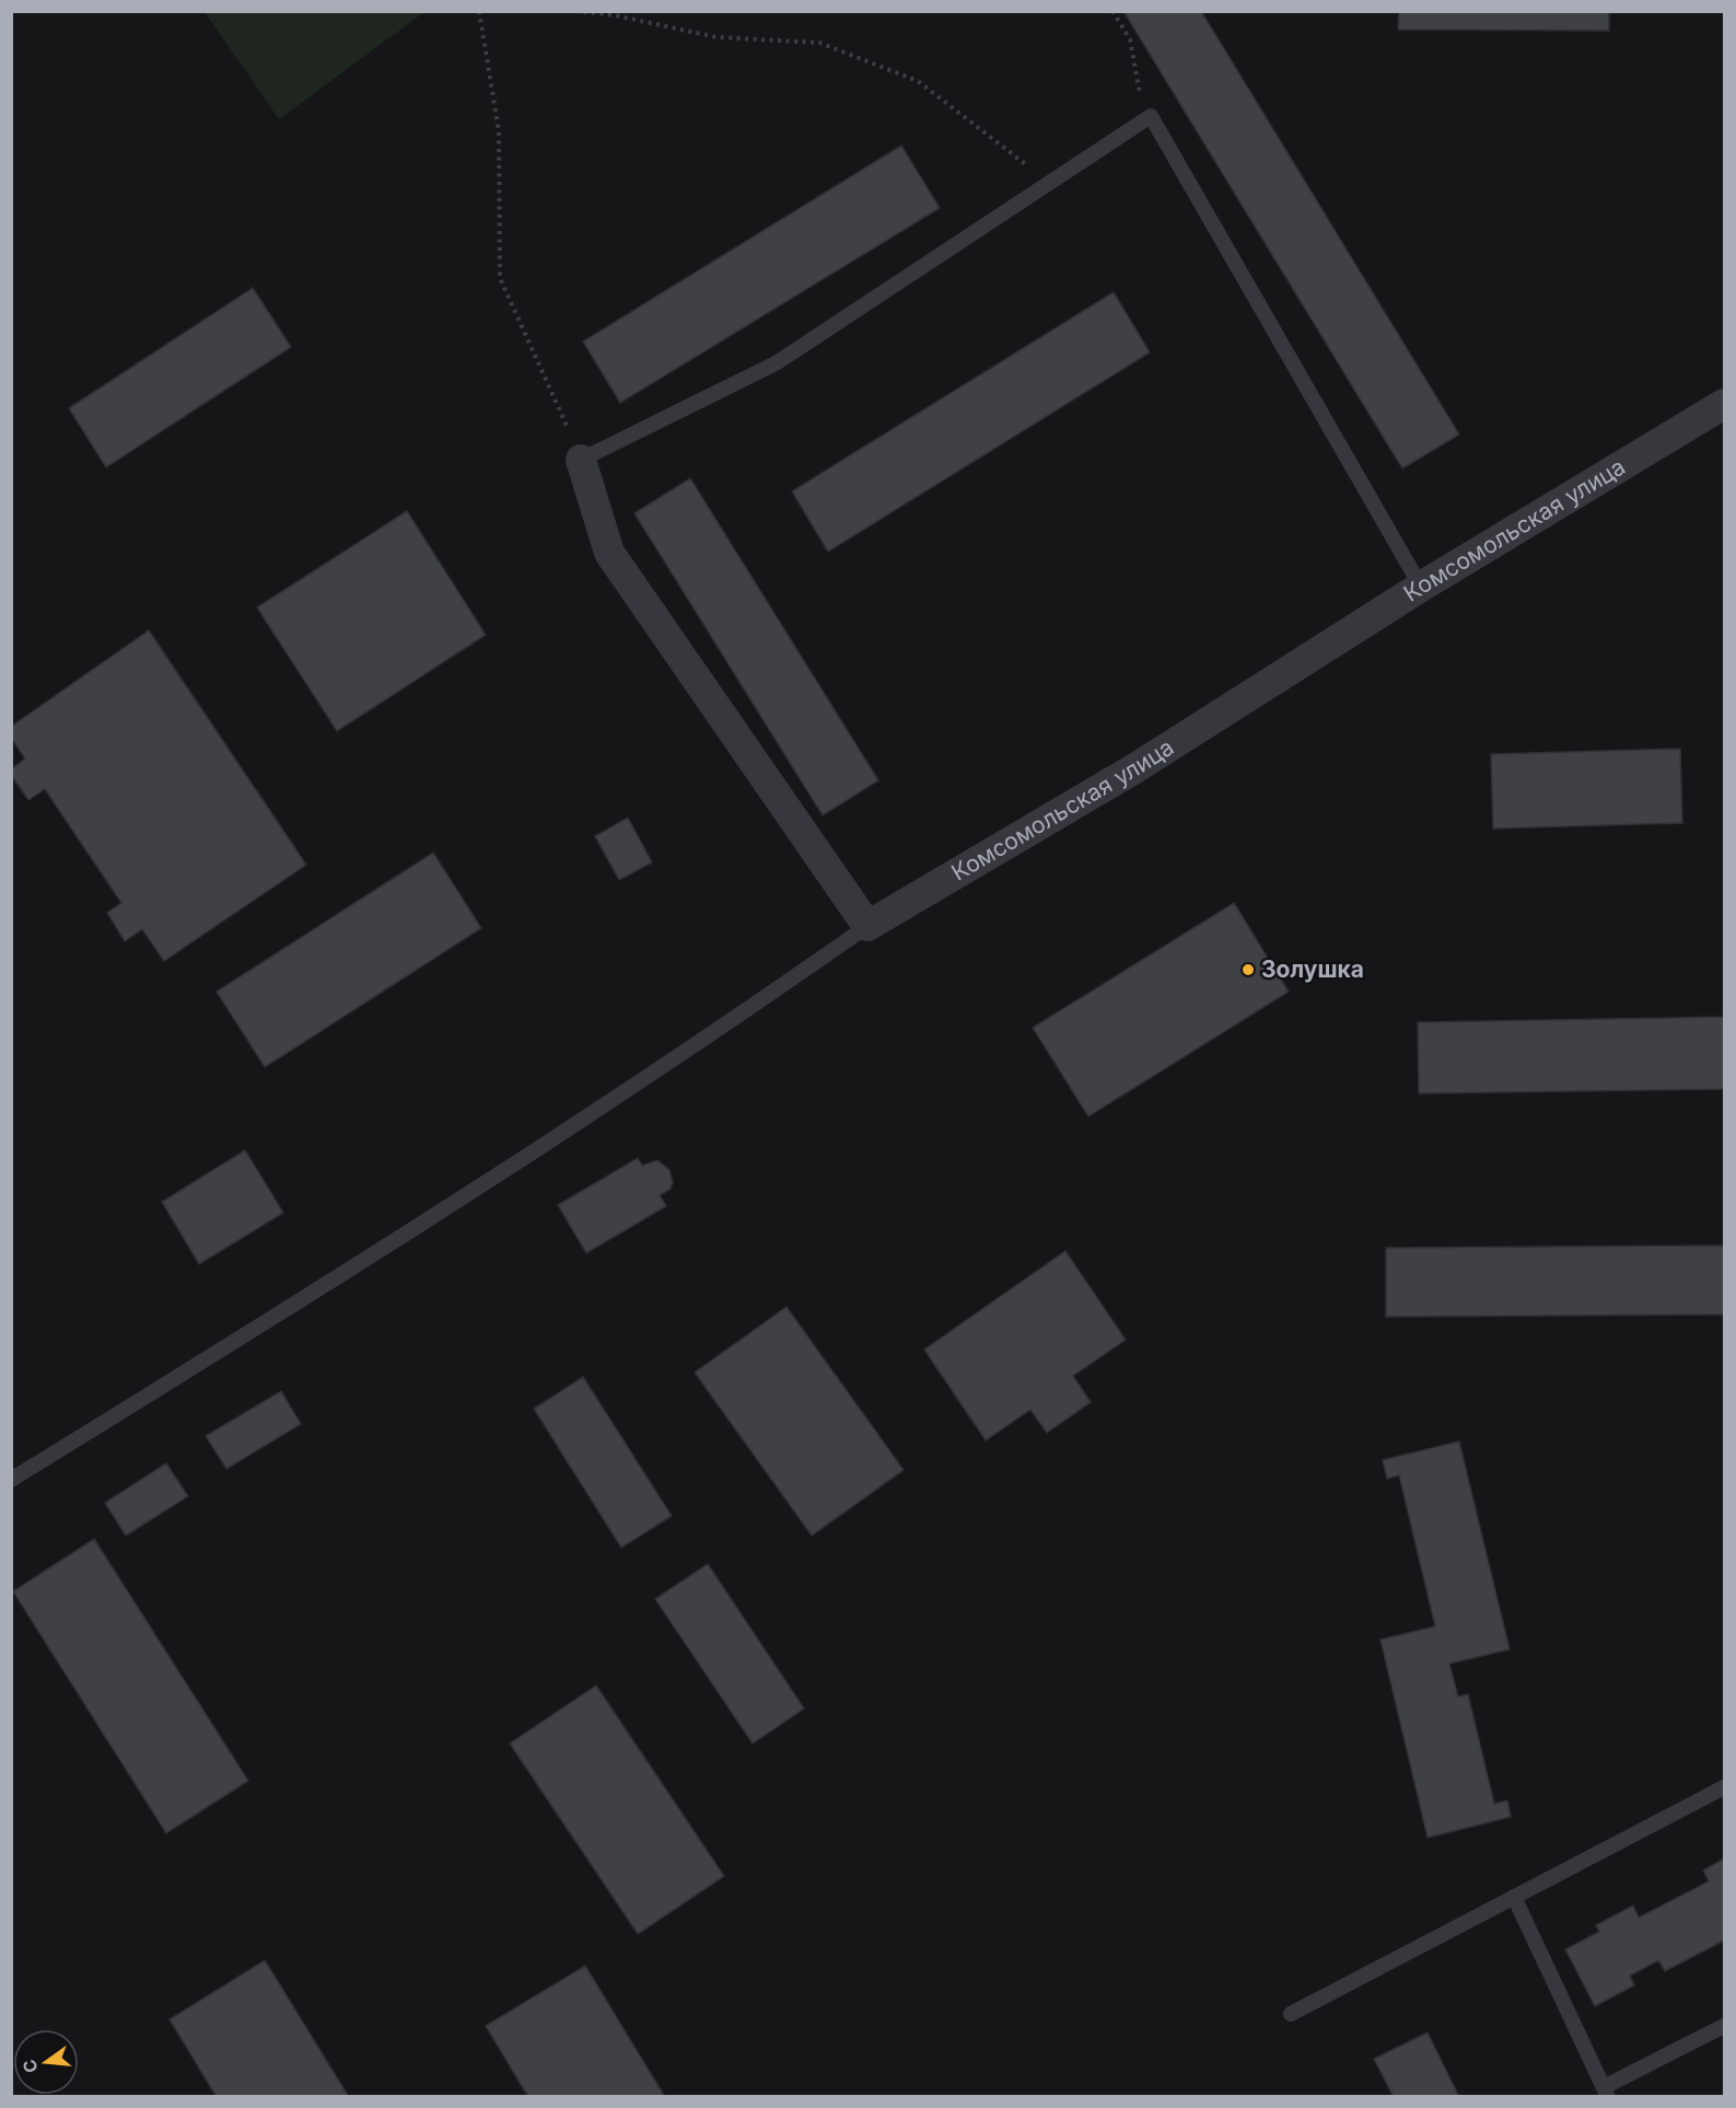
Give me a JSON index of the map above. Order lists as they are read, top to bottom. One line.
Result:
{"streets":{"street":["Комсомольская улица"]},"places":["Золушка"],"north":"left"}
